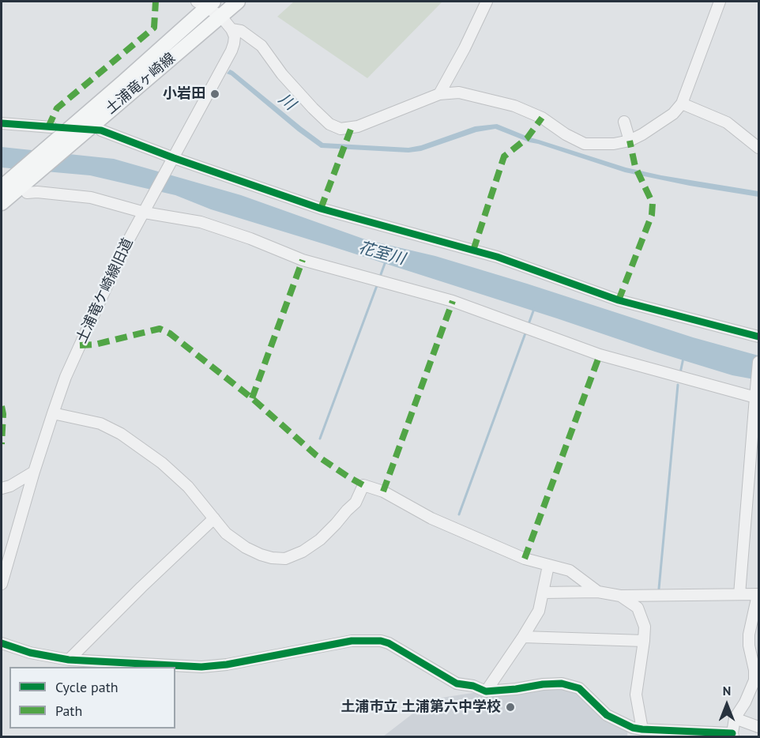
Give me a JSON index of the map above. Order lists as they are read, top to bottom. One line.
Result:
{"streets":{"main road":["土浦竜ヶ崎線"],"street":["土浦竜ケ崎線旧道"]},"water":["川","花室川"],"places":["小岩田","土浦市立 土浦第六中学校"],"legend":["Cycle path","Path"],"north":"top"}
